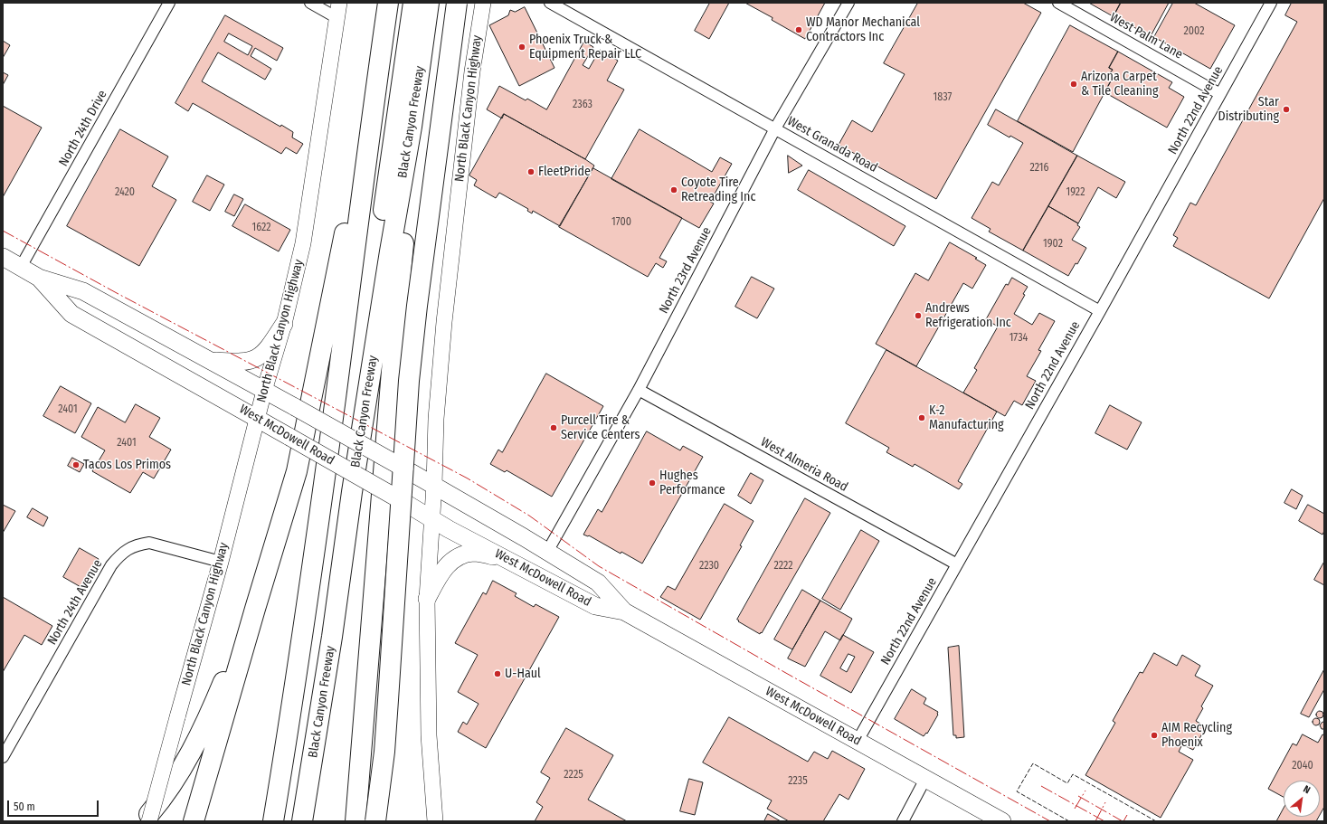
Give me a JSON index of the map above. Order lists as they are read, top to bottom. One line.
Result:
{"streets":{"highway":["Black Canyon Freeway"],"main road":["North Black Canyon Highway","West McDowell Road"],"street":["West Palm Lane","North 22nd Avenue","North 24th Drive","West Granada Road","North 23rd Avenue","West Almeria Road","North 24th Avenue"]},"crossings":[["West Palm Lane","North 22nd Avenue"],["North Black Canyon Highway","West McDowell Road"],["North Black Canyon Highway","North 24th Avenue"],["North 22nd Avenue","West Granada Road"],["North 22nd Avenue","West McDowell Road"],["North 22nd Avenue","West Almeria Road"],["North 24th Drive","West McDowell Road"],["West Granada Road","North 23rd Avenue"],["North 23rd Avenue","West McDowell Road"],["North 23rd Avenue","West Almeria Road"]],"places":["WD Manor Mechanical Contractors Inc","Phoenix Truck & Equipment Repair LLC","Arizona Carpet & Tile Cleaning","Star Distributing","FleetPride","Coyote Tire Retreading Inc","Andrews Refrigeration Inc","K-2 Manufacturing","Purcell Tire & Service Centers","Tacos Los Primos","Hughes Performance","U-Haul","AIM Recycling Phoenix"],"house_numbers":["2002","1837","2363","2216","2420","1922","1700","1622","1902","1734","2401","2401","2230","2222","2040","2225","2235"],"scale_bar":"50 m","north":"top right"}
